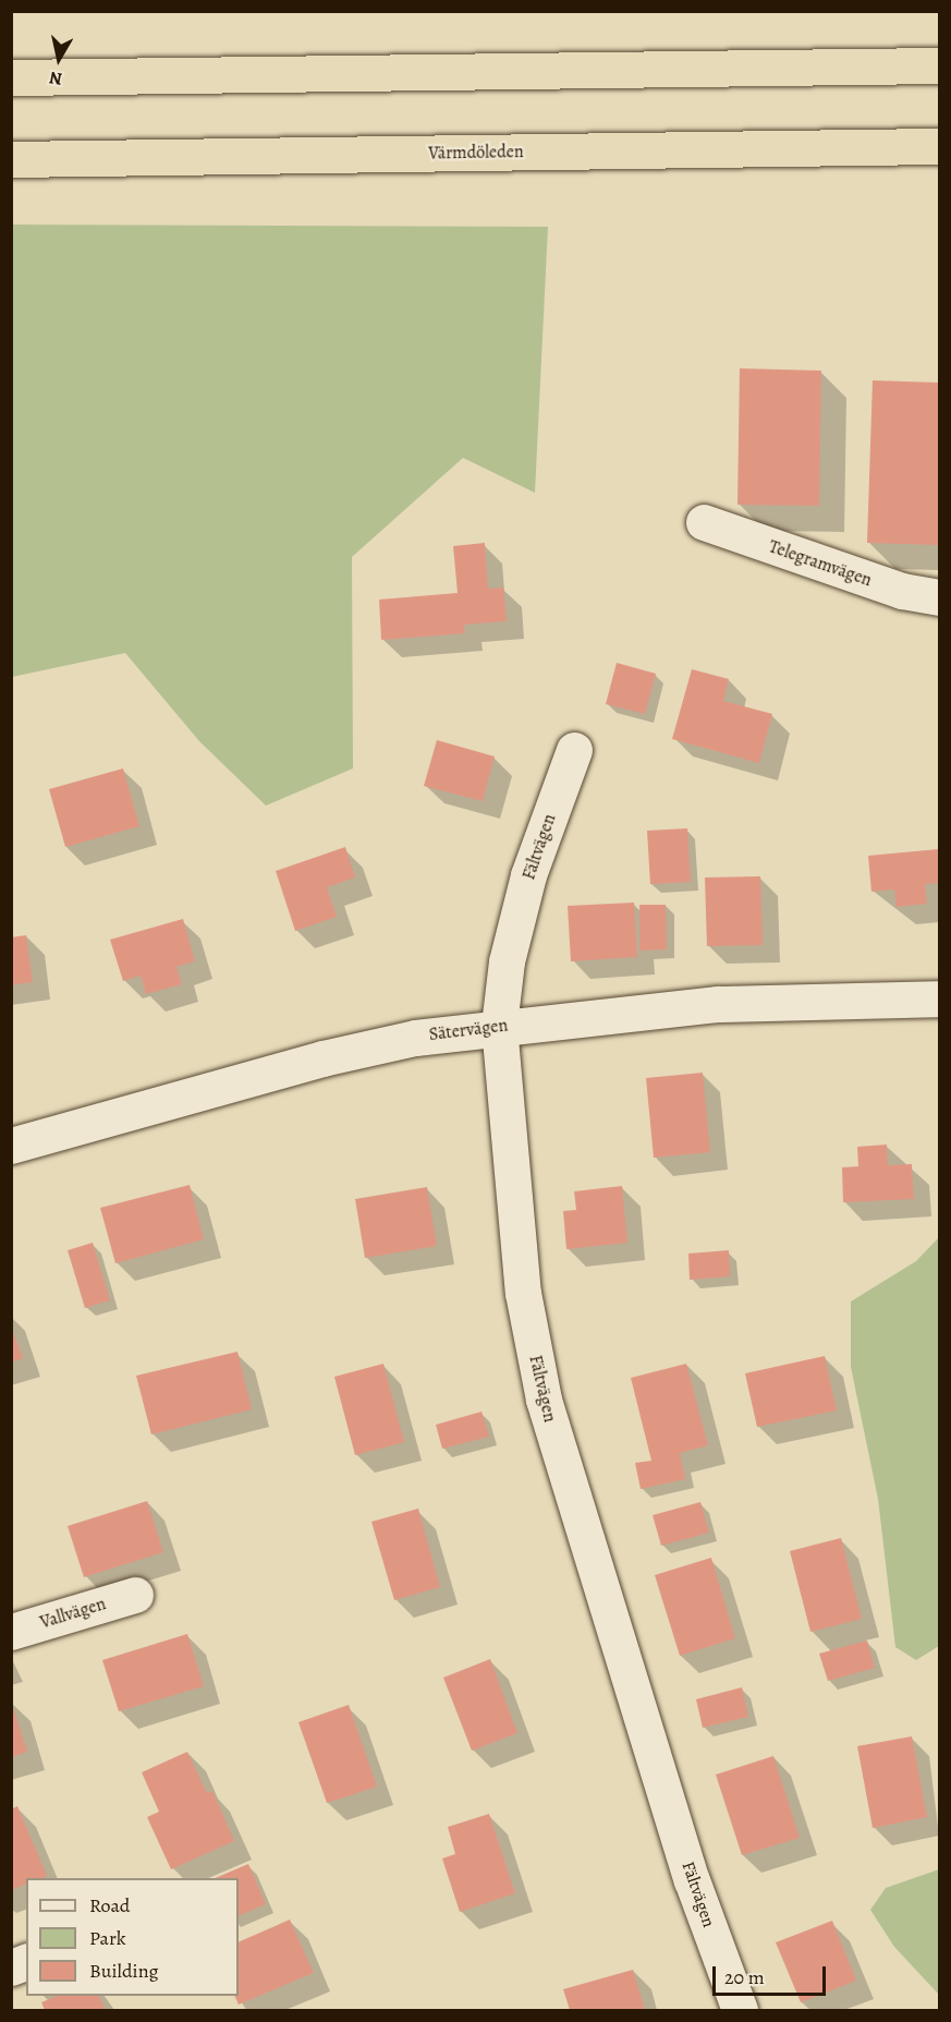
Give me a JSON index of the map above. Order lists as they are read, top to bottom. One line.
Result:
{"streets":{"highway":["Värmdöleden"],"street":["Telegramvägen","Fältvägen","Sätervägen","Vallvägen"]},"crossings":[["Fältvägen","Sätervägen"]],"legend":["Road","Park","Building"],"scale_bar":"20 m","north":"bottom"}
